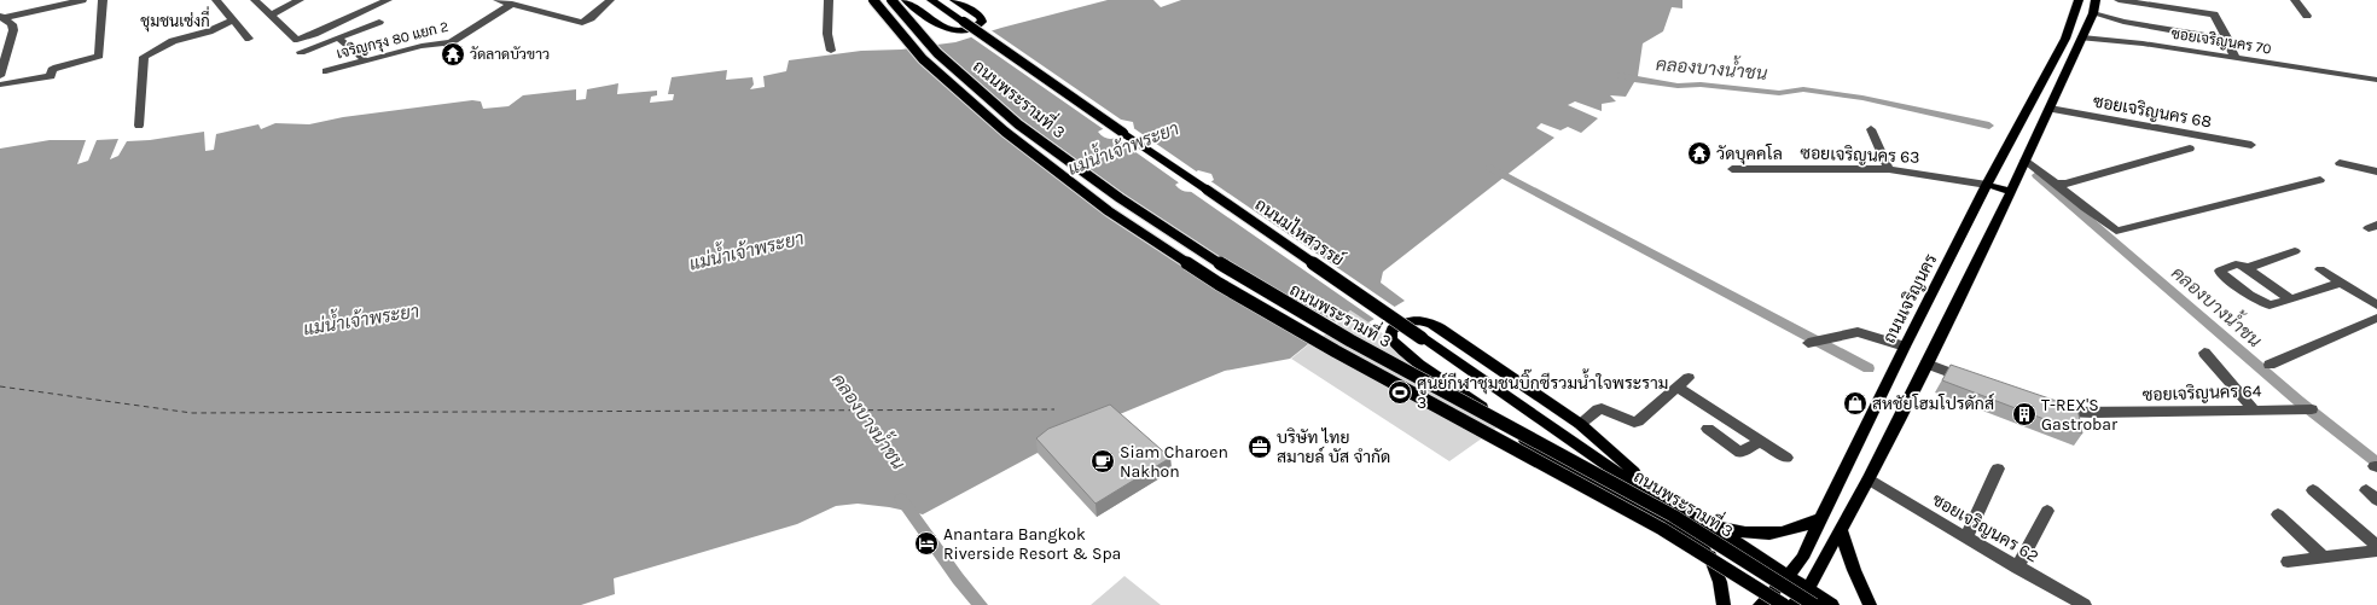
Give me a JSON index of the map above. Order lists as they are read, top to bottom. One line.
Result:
{"streets":{"main road":["ถนนพระรามที่ 3","ถนนมไหสวรรย์","ถนนเจริญนคร"],"street":["เจริญกรุง 80 แยก 2","ซอยเจริญนคร 70","ซอยเจริญนคร 68","ซอยเจริญนคร 63","ซอยเจริญนคร 64","ซอยเจริญนคร 62"]},"crossings":[["ซอยเจริญนคร 63","ถนนเจริญนคร"],["ถนนมไหสวรรย์","ถนนเจริญนคร"]],"districts":["ชุมชนเซ่งกี่"],"water":["คลองบางน้ำชน","แม่น้ำเจ้าพระยา"],"places":{"temple":["วัดลาดบัวขาว","วัดบุคคโล"],"sports":["ศูนย์กีฬาชุมชนบิ๊กซีรวมน้ำใจพระราม 3"],"shop":["สหชัยโฮมโปรดักส์"],"building":["T-REX'S Gastrobar"],"office":["บริษัท ไทย สมายล์ บัส จำกัด"],"cafe":["Siam Charoen Nakhon"],"hotel":["Anantara Bangkok Riverside Resort & Spa"]}}
